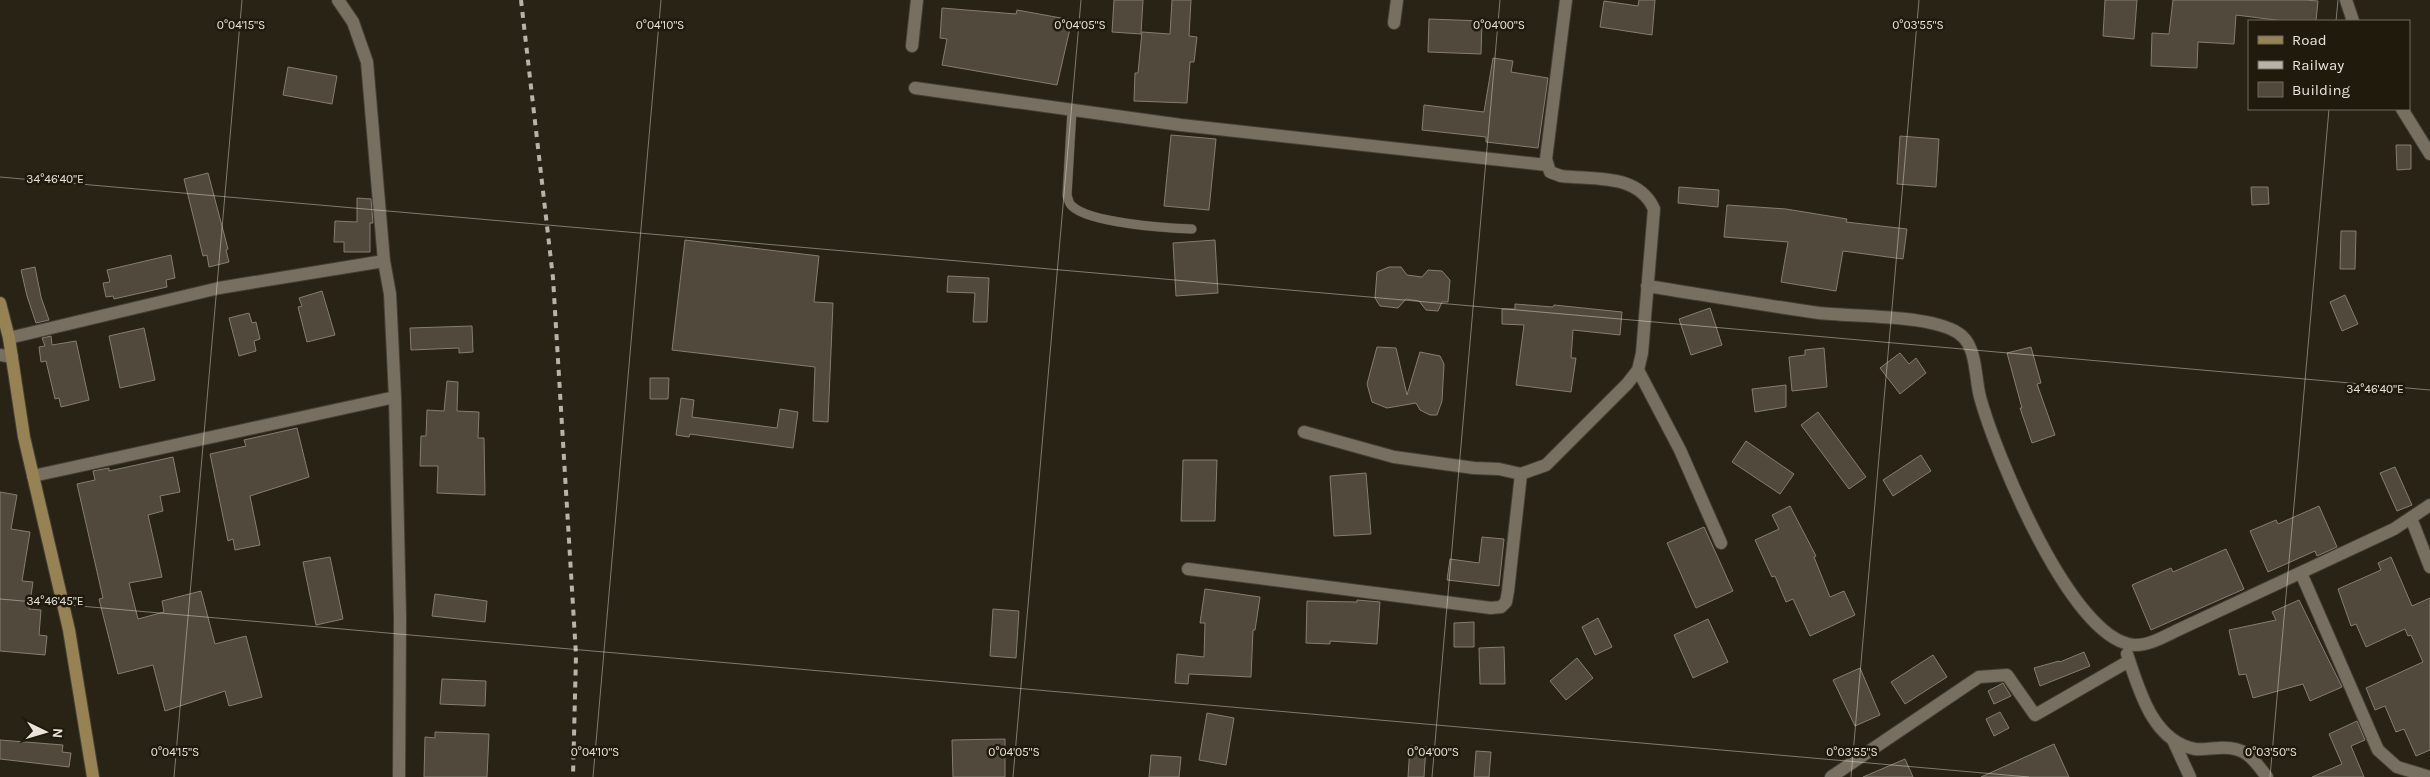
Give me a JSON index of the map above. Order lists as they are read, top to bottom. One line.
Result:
{"legend":["Road","Railway","Building"],"north":"right","coordinates":["0°04'15\"S","0°04'10\"S","0°04'05\"S","0°04'00\"S","0°03'55\"S","34°46'40\"E","34°46'45\"E","0°03'50\"S"]}
